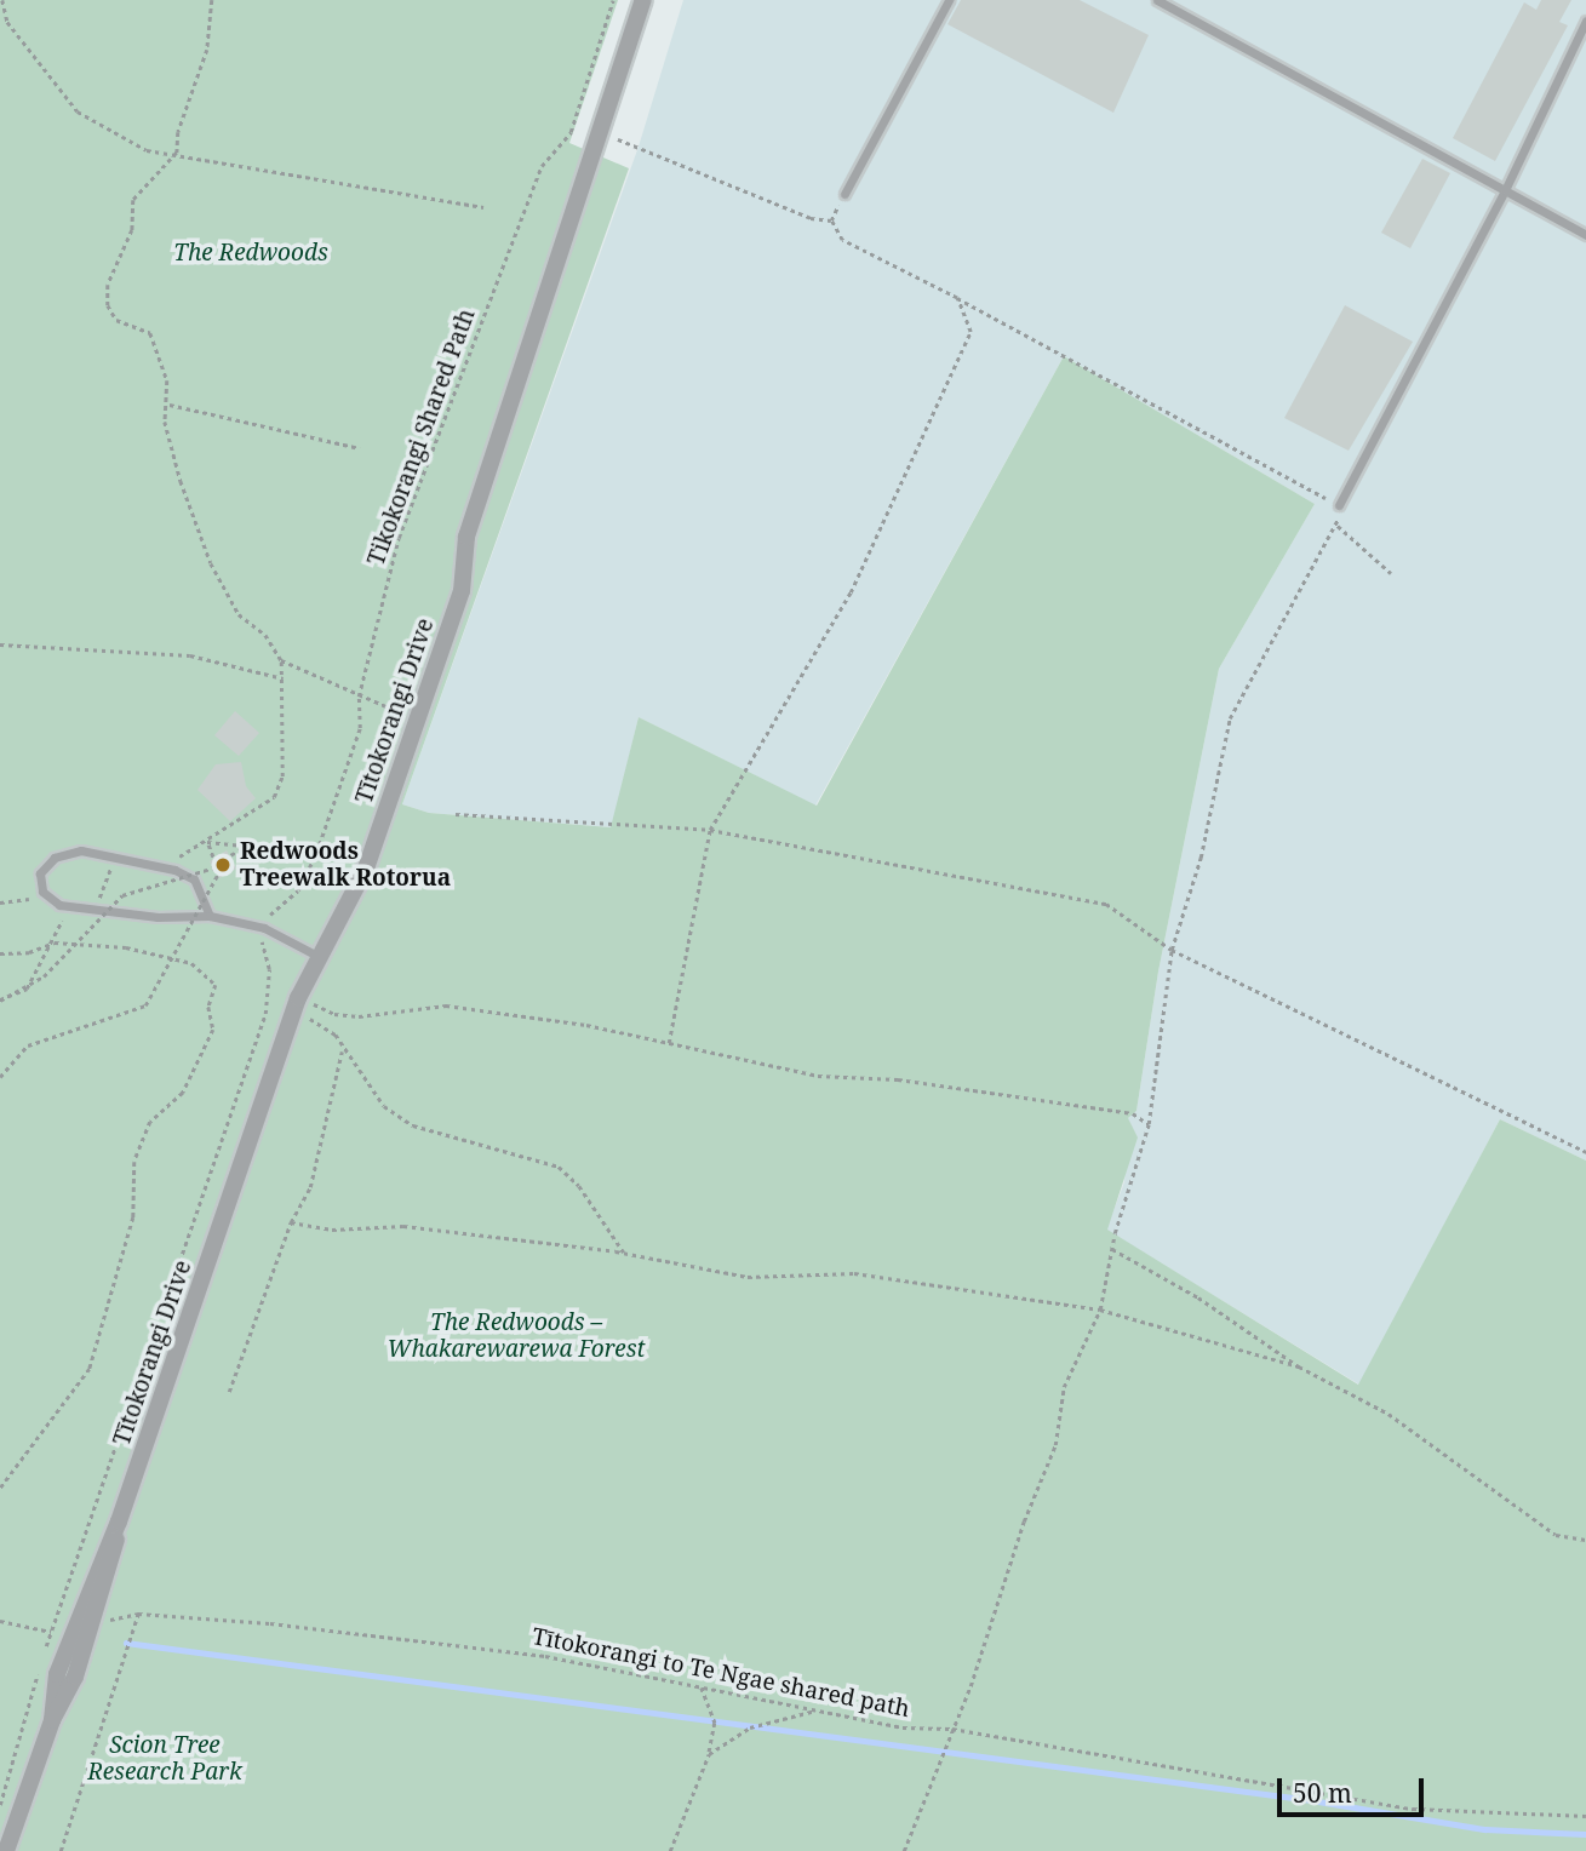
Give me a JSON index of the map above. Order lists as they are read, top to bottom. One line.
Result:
{"streets":{"street":["Tītokorangi Drive"],"path":["Tikokorangi Shared Path","Tītokorangi to Te Ngae shared path"]},"parks":["The Redwoods","The Redwoods – Whakarewarewa Forest","Scion Tree Research Park"],"places":["Redwoods Treewalk Rotorua"],"scale_bar":"50 m"}
